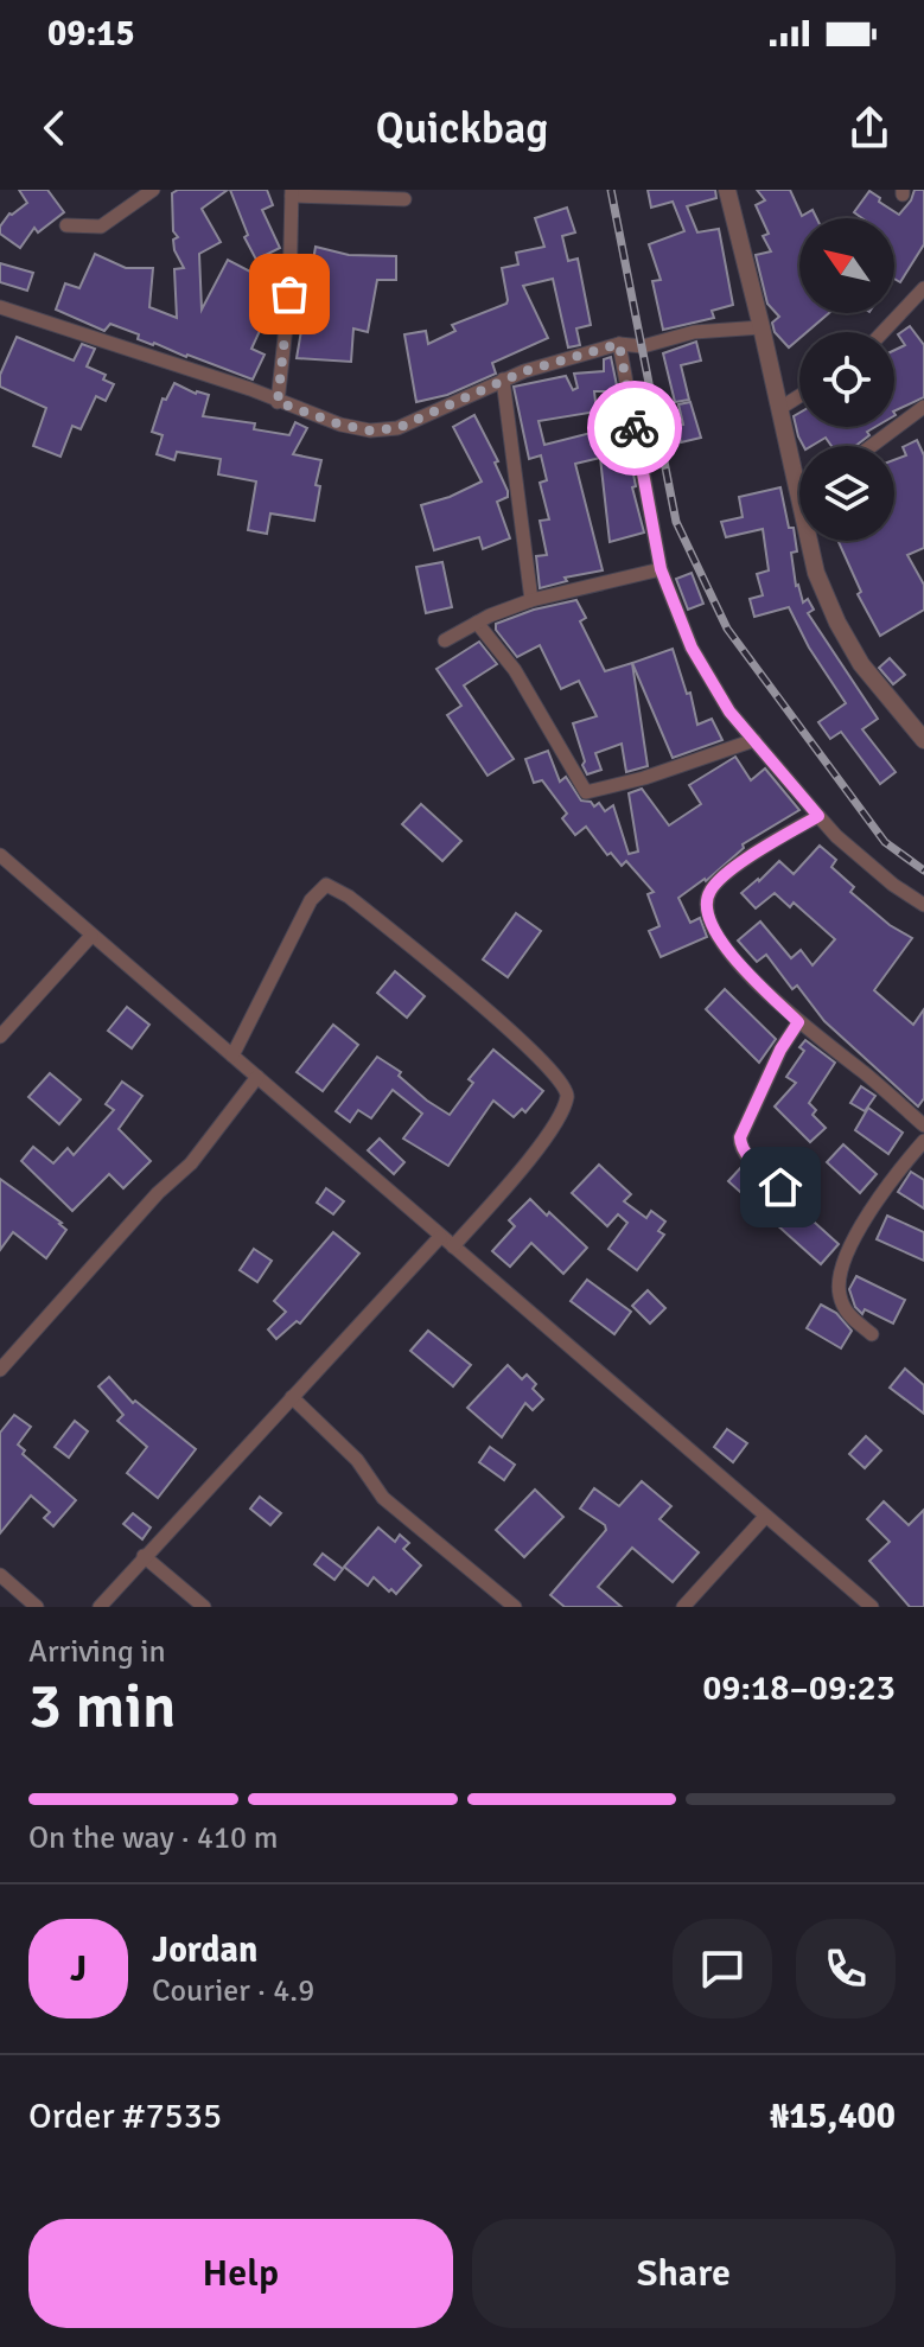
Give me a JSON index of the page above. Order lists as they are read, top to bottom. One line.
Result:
{"north":"top left","page":{"status":"09:15","header":"Quickbag","heading":["3 min","Arriving in","09:18–09:23"],"panel":["Jordan","Courier · 4.9","Order #7535","₦15,400"],"bar":"On the way · 410 m","round":"J","buttons":["Help","Share"]}}
